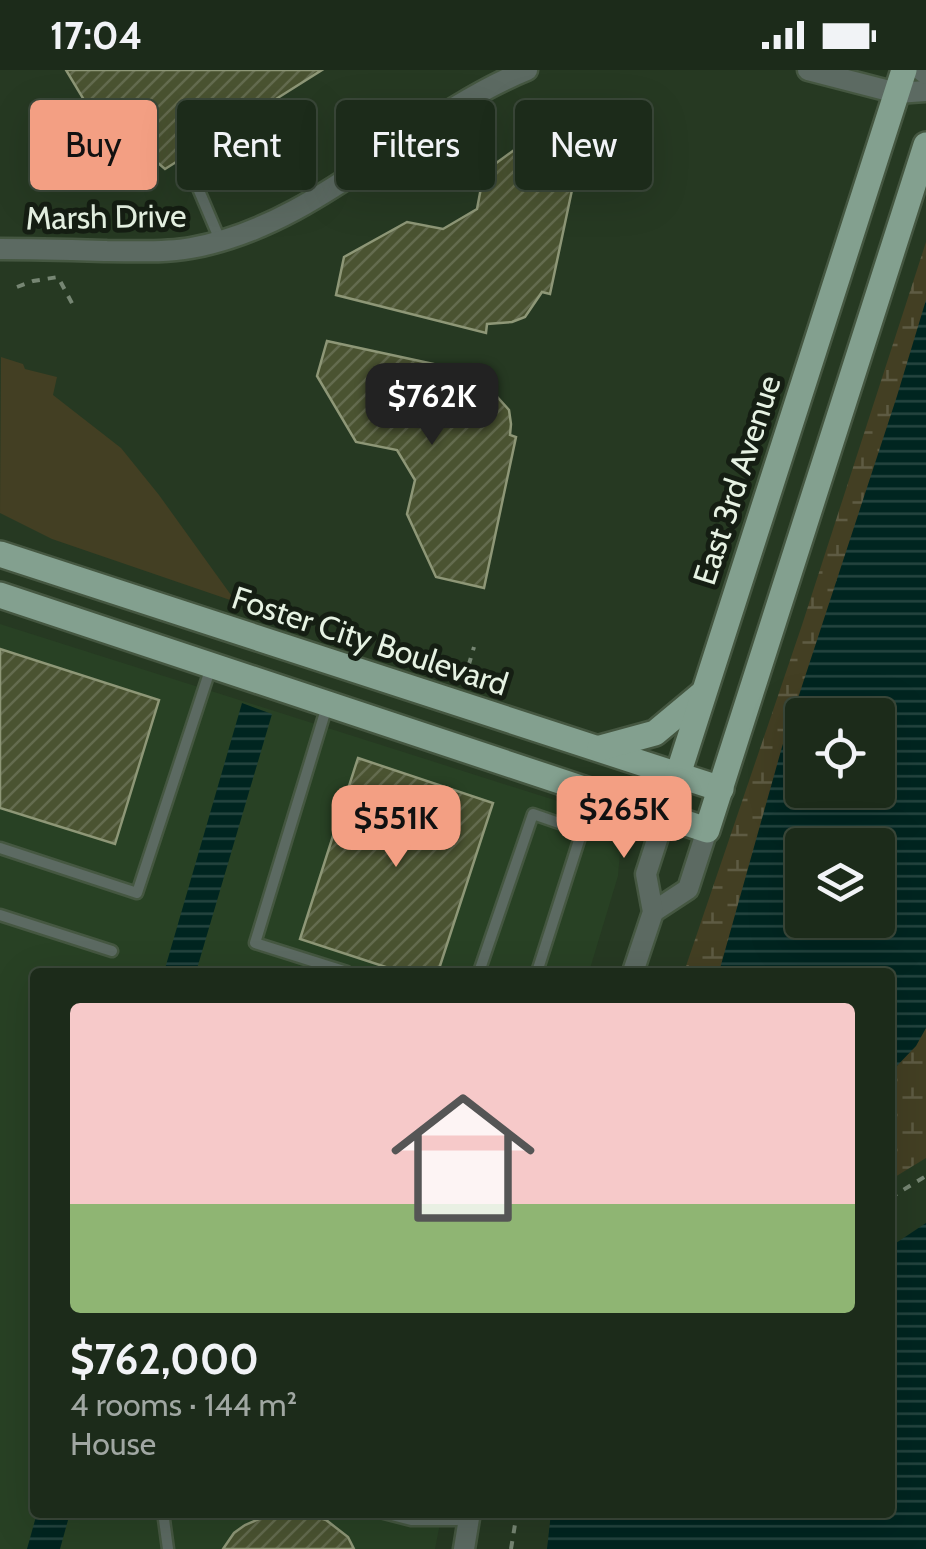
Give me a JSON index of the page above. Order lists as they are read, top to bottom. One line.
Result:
{"streets":{"main road":["East 3rd Avenue","Foster City Boulevard"],"street":["Marsh Drive"]},"crossings":[["East 3rd Avenue","Foster City Boulevard"]],"page":{"status":"17:04","chip":["Buy","Rent","Filters","New"],"price":["$762K","$265K","$551K"],"list":[{"name":"$762,000","note":"4 rooms · 144 m² · House"}]}}
